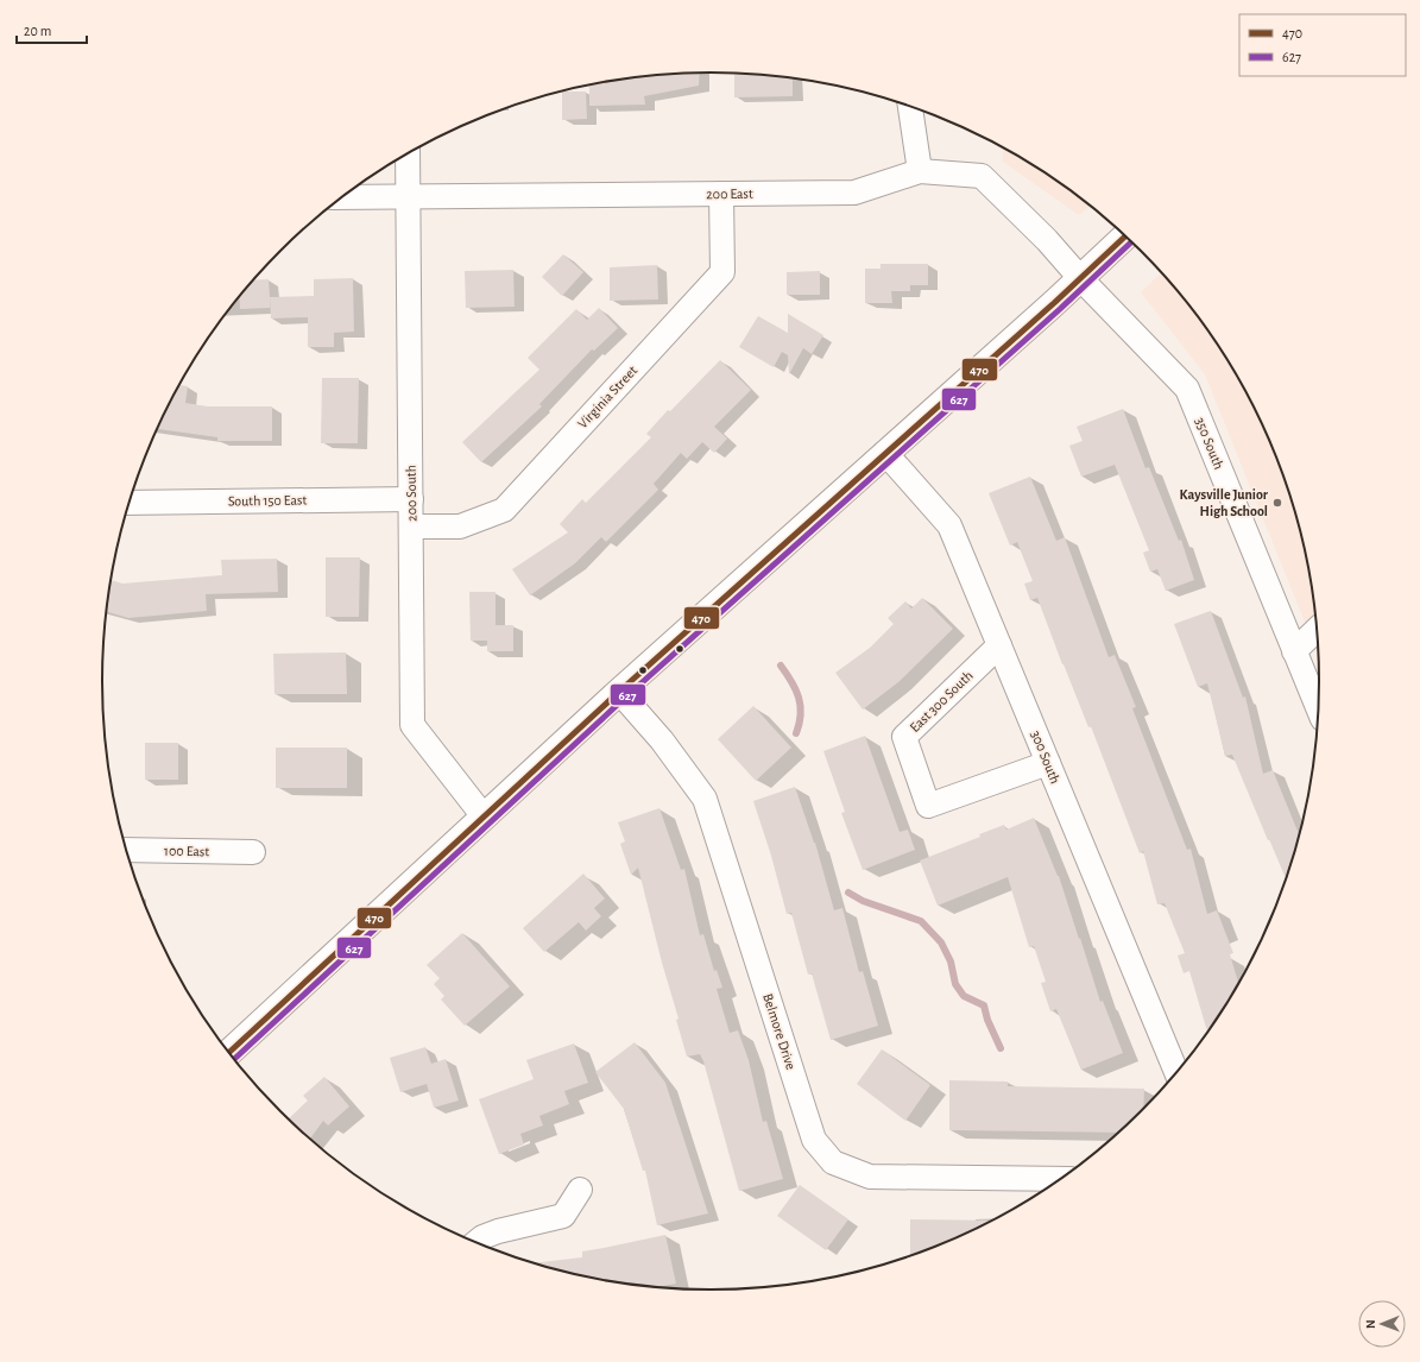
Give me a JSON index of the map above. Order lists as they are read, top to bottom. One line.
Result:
{"streets":{"street":["200 East","Virginia Street","350 South","200 South","South 150 East","East 300 South","300 South","100 East","Belmore Drive"]},"crossings":[["200 East","Virginia Street"],["200 East","350 South"],["200 East","200 South"],["Virginia Street","200 South"],["200 South","South 150 East"],["East 300 South","300 South"]],"places":["Kaysville Junior High School"],"lines":["transit line 470","transit line 627"],"legend":["470","627"],"scale_bar":"20 m","north":"left"}
